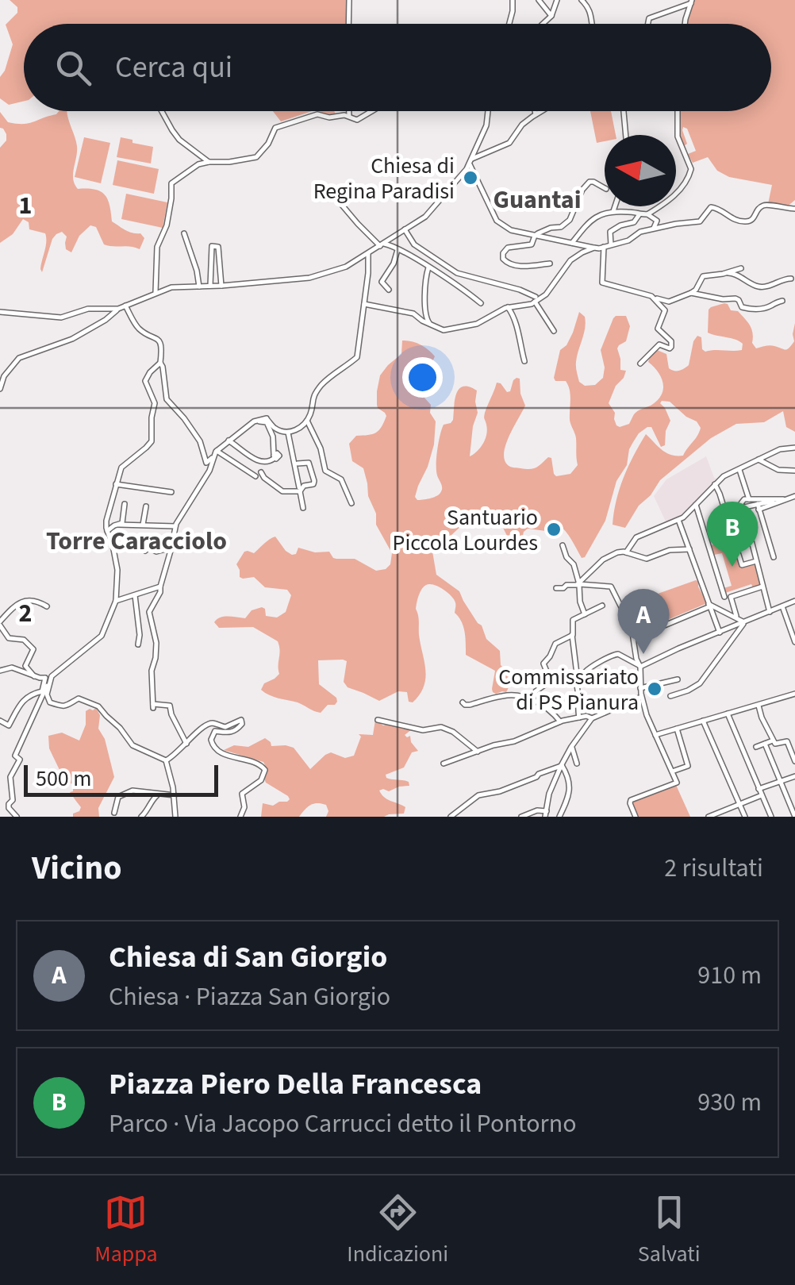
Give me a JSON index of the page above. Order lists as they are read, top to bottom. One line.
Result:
{"districts":["Guantai","Torre Caracciolo"],"places":["Chiesa di Regina Paradisi","Santuario Piccola Lourdes","Commissariato di PS Pianura"],"scale_bar":"500 m","north":"left","page":{"search":"Cerca qui","pins":["B","A"],"scale":"500 m","heading":["Vicino","2 risultati"],"list":[{"mark":"A","name":"Chiesa di San Giorgio","note":"Chiesa · Piazza San Giorgio","value":"910 m"},{"mark":"B","name":"Piazza Piero Della Francesca","note":"Parco · Via Jacopo Carrucci detto il Pontorno","value":"930 m"}],"nav":["Mappa","Indicazioni","Salvati"]},"grid":{"rows":["1","2"]}}
